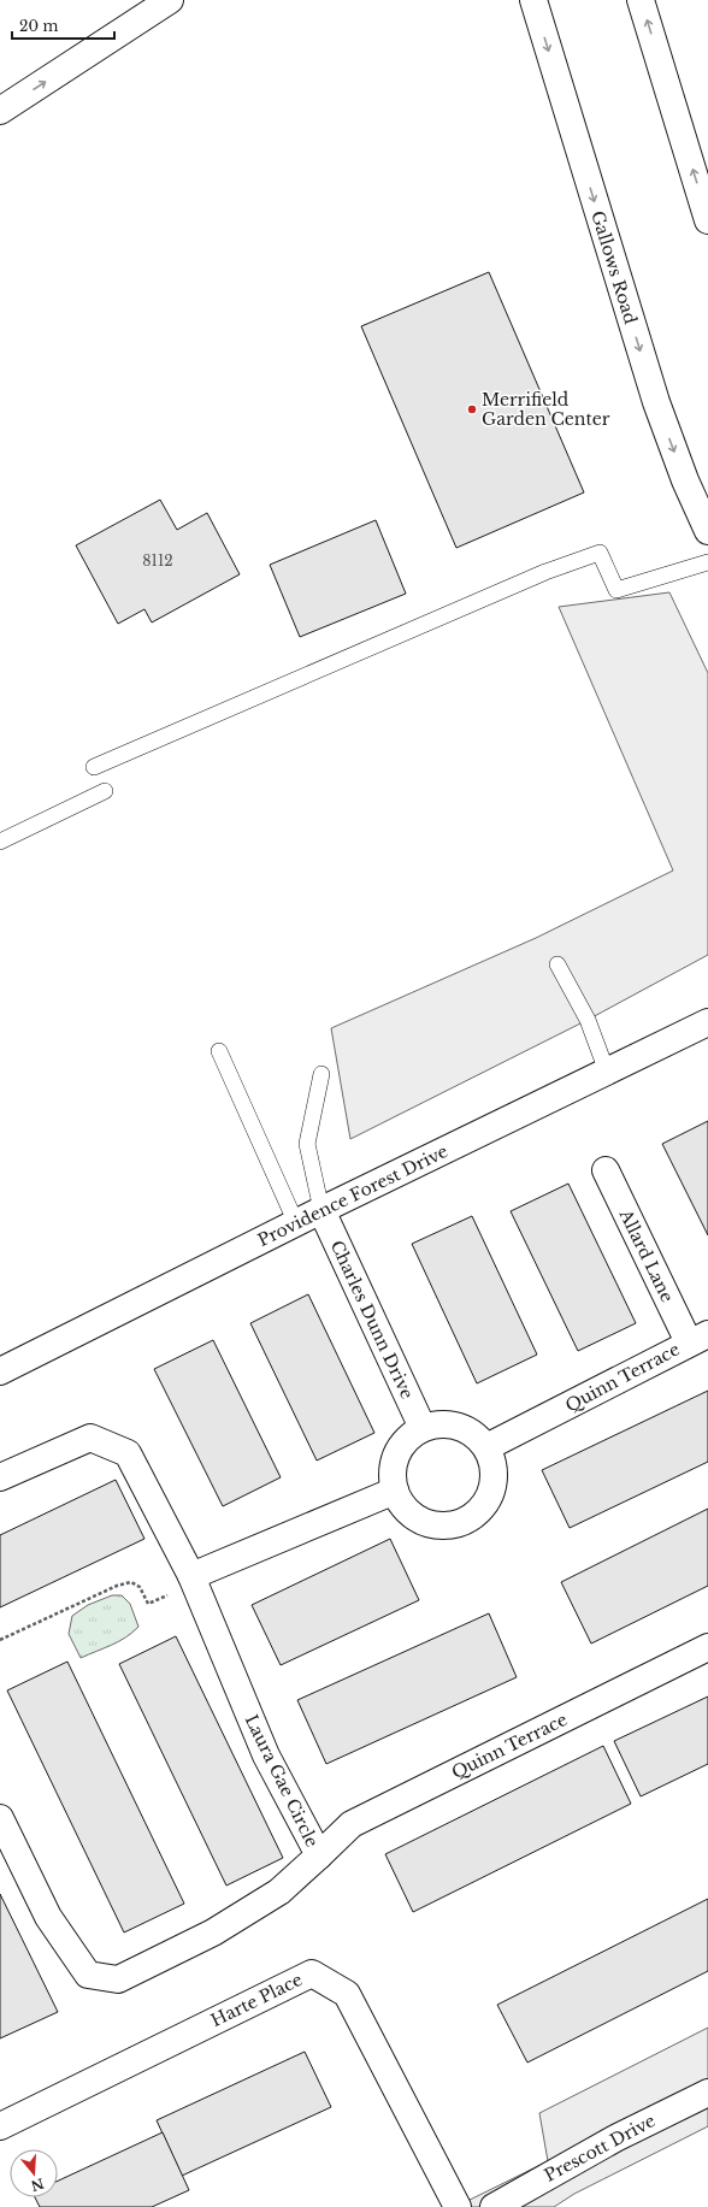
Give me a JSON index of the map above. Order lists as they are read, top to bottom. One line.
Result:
{"streets":{"street":["Gallows Road","Providence Forest Drive","Allard Lane","Charles Dunn Drive","Quinn Terrace","Laura Gae Circle","Harte Place","Prescott Drive"]},"crossings":[["Providence Forest Drive","Charles Dunn Drive"],["Allard Lane","Quinn Terrace"],["Charles Dunn Drive","Quinn Terrace"],["Quinn Terrace","Laura Gae Circle"]],"places":["Merrifield Garden Center"],"house_numbers":["8112"],"scale_bar":"20 m","north":"bottom"}
